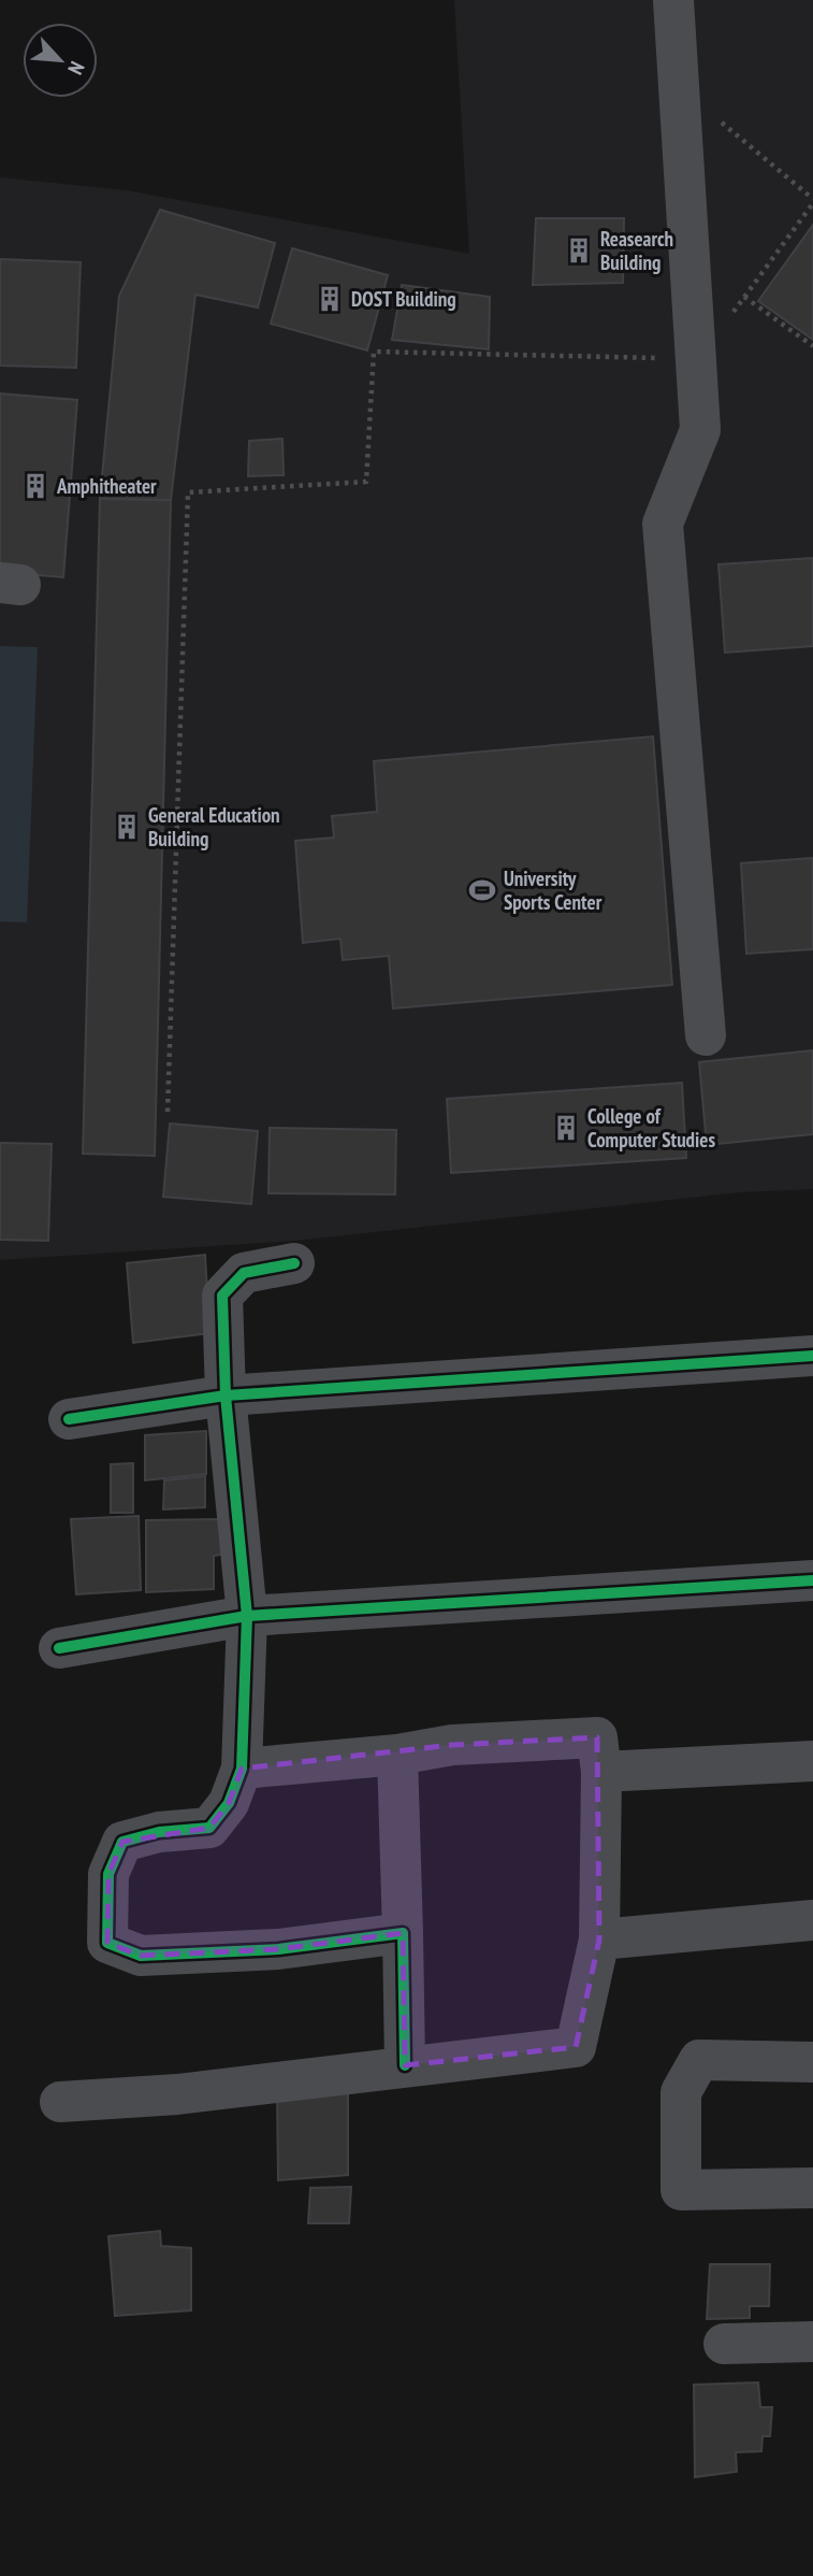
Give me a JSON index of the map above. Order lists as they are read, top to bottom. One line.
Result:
{"places":{"building":["Reasearch Building","DOST Building","Amphitheater","General Education Building","College of Computer Studies"],"sports":["University Sports Center"]},"north":"bottom right"}
